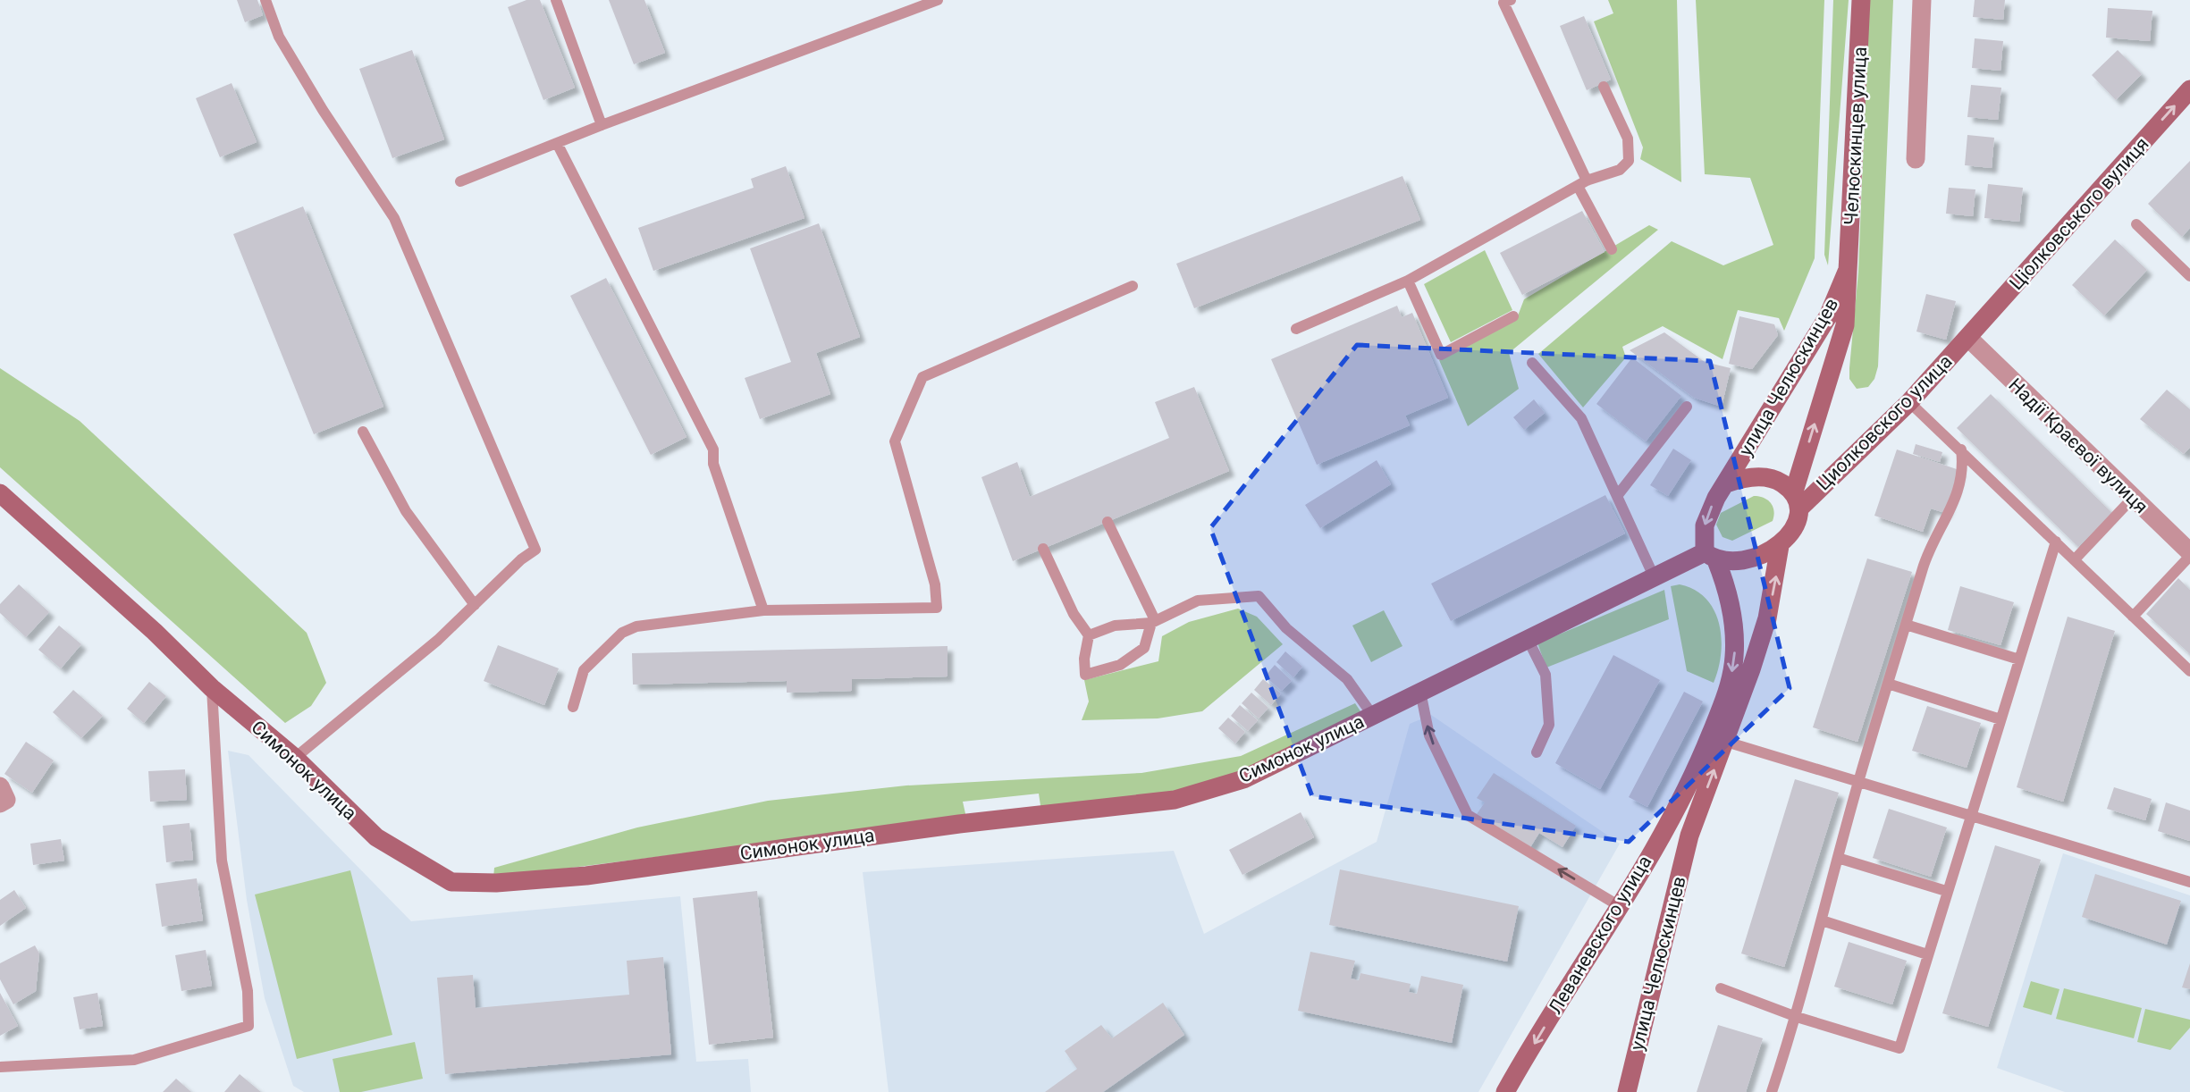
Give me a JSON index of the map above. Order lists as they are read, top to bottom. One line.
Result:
{"streets":{"main road":["Челюскинцев улица","Ціолковського вулиця","улица Челюскинцев","Циолковского улица","Симонок улица","Леваневского улица"],"street":["Надії Краєвої вулиця"]},"crossings":[["Челюскинцев улица","улица Челюскинцев"],["Ціолковського вулиця","Циолковского улица"],["Ціолковського вулиця","Надії Краєвої вулиця"],["улица Челюскинцев","Циолковского улица"],["улица Челюскинцев","Симонок улица"],["улица Челюскинцев","Леваневского улица"],["Циолковского улица","Надії Краєвої вулиця"],["Циолковского улица","Симонок улица"],["Циолковского улица","Леваневского улица"],["Симонок улица","Леваневского улица"]],"one_way":["Ціолковського вулиця","Леваневского улица"]}
